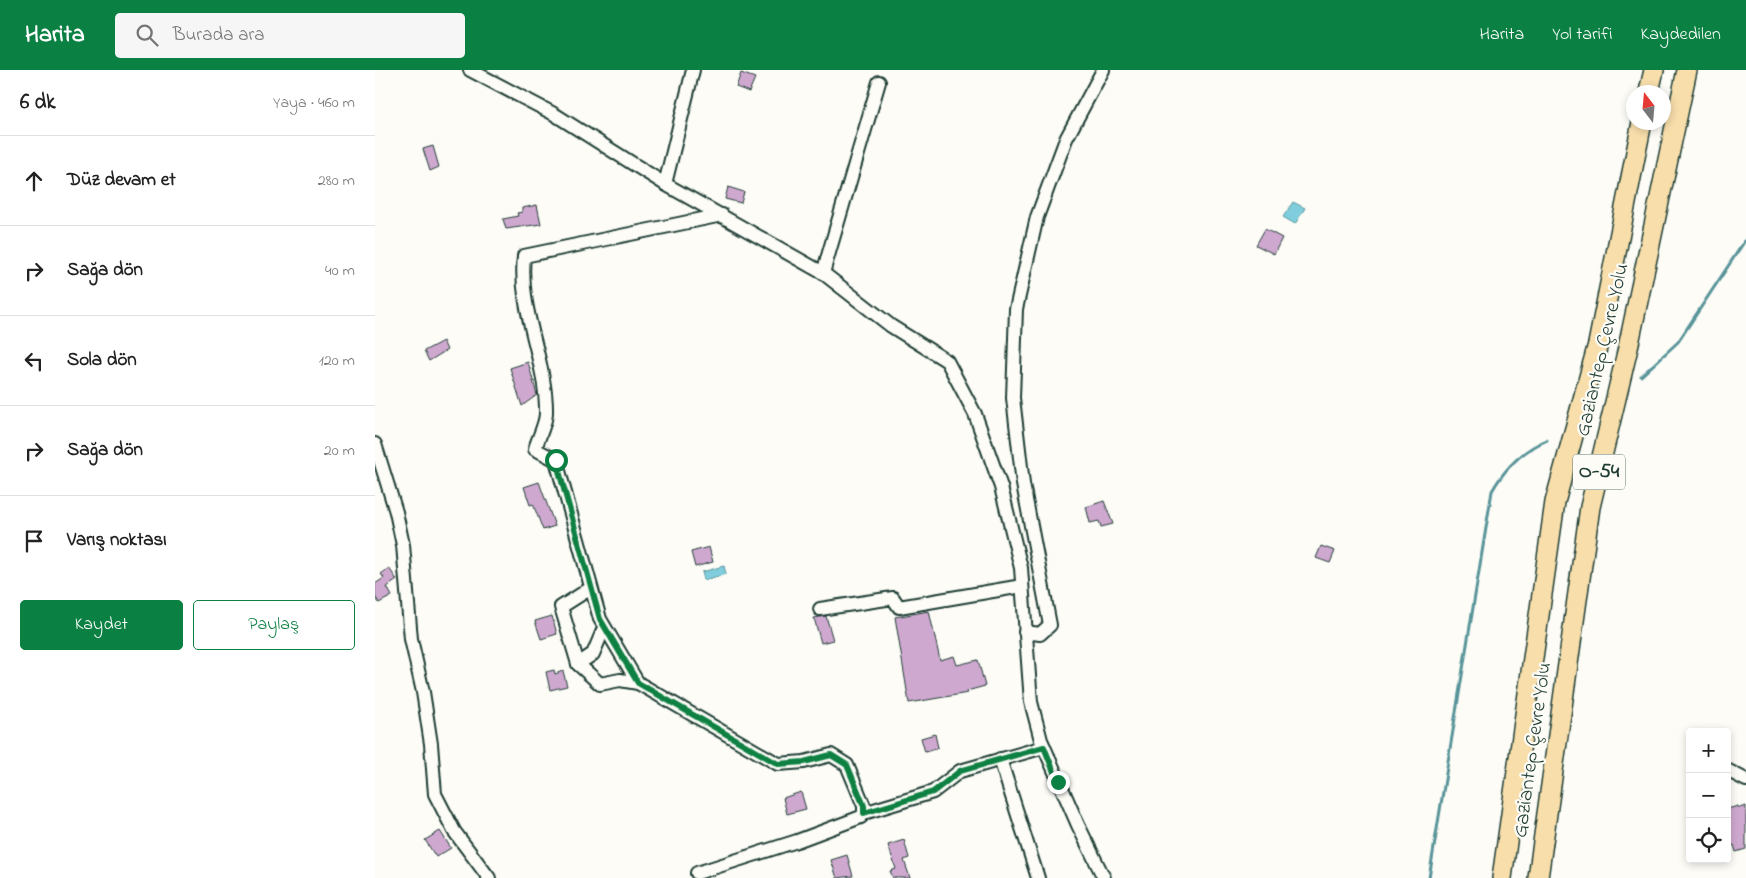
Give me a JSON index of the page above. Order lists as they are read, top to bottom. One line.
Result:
{"streets":{"highway":["Gaziantep Çevre Yolu","O-54"]},"north":"top","page":{"header":"Harita","search":"Burada ara","nav":["Harita","Yol tarifi","Kaydedilen"],"heading":["6 dk","Yaya · 460 m"],"list":[["Düz devam et","280 m"],["Sağa dön","40 m"],["Sola dön","120 m"],["Sağa dön","20 m"],"Varış noktası"],"buttons":["Kaydet","Paylaş"],"map_buttons":["+","−"]}}
